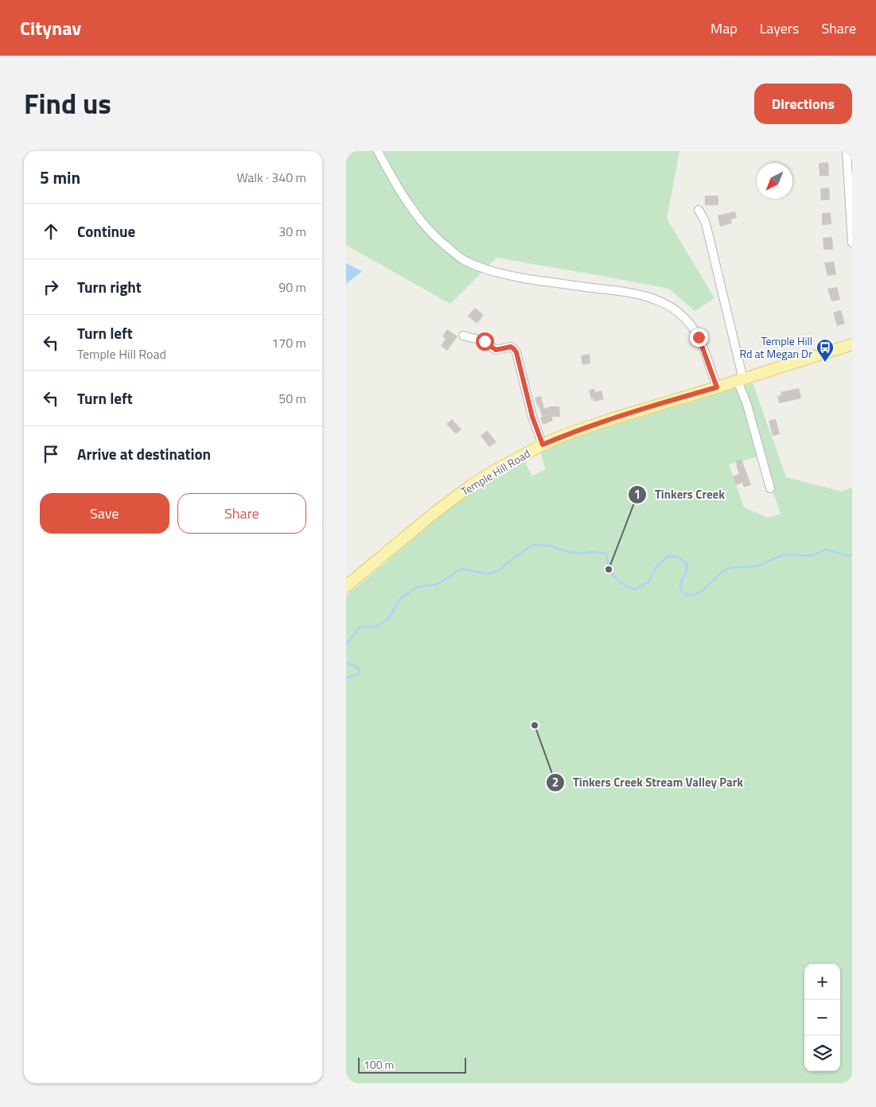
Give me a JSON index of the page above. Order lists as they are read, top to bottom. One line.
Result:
{"streets":{"main road":["Temple Hill Road"]},"places":{"bus stop":["Temple Hill Rd at Megan Dr"],"other":["Tinkers Creek","Tinkers Creek Stream Valley Park"]},"scale_bar":"100 m","north":"bottom left","page":{"header":"Citynav","nav":["Map","Layers","Share"],"title":"Find us","buttons":["Directions",["Save","Share"]],"heading":["5 min","Walk · 340 m"],"list":[["Continue","30 m"],["Turn right","90 m"],["Turn left","Temple Hill Road","170 m"],["Turn left","50 m"],"Arrive at destination"],"map_buttons":["+","−"],"scale":"100 m"}}
